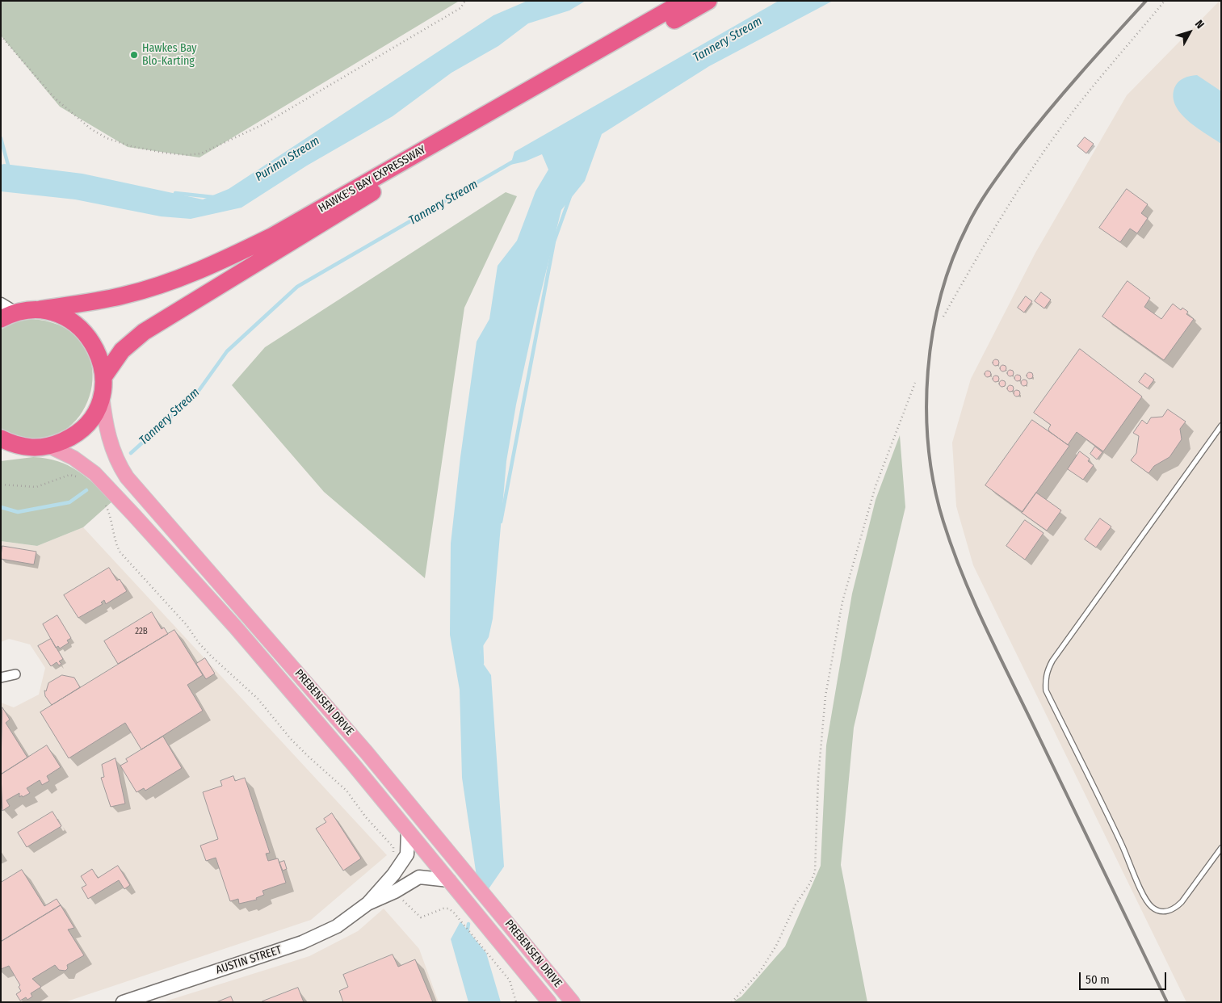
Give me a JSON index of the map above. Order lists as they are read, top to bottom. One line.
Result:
{"streets":{"highway":["HAWKE'S BAY EXPRESSWAY"],"main road":["PREBENSEN DRIVE","AUSTIN STREET"]},"crossings":[["HAWKE'S BAY EXPRESSWAY","PREBENSEN DRIVE"],["PREBENSEN DRIVE","AUSTIN STREET"]],"water":["Tannery Stream","Purimu Stream"],"places":["Hawkes Bay Blo-Karting"],"house_numbers":["22B"],"scale_bar":"50 m","north":"top right"}
